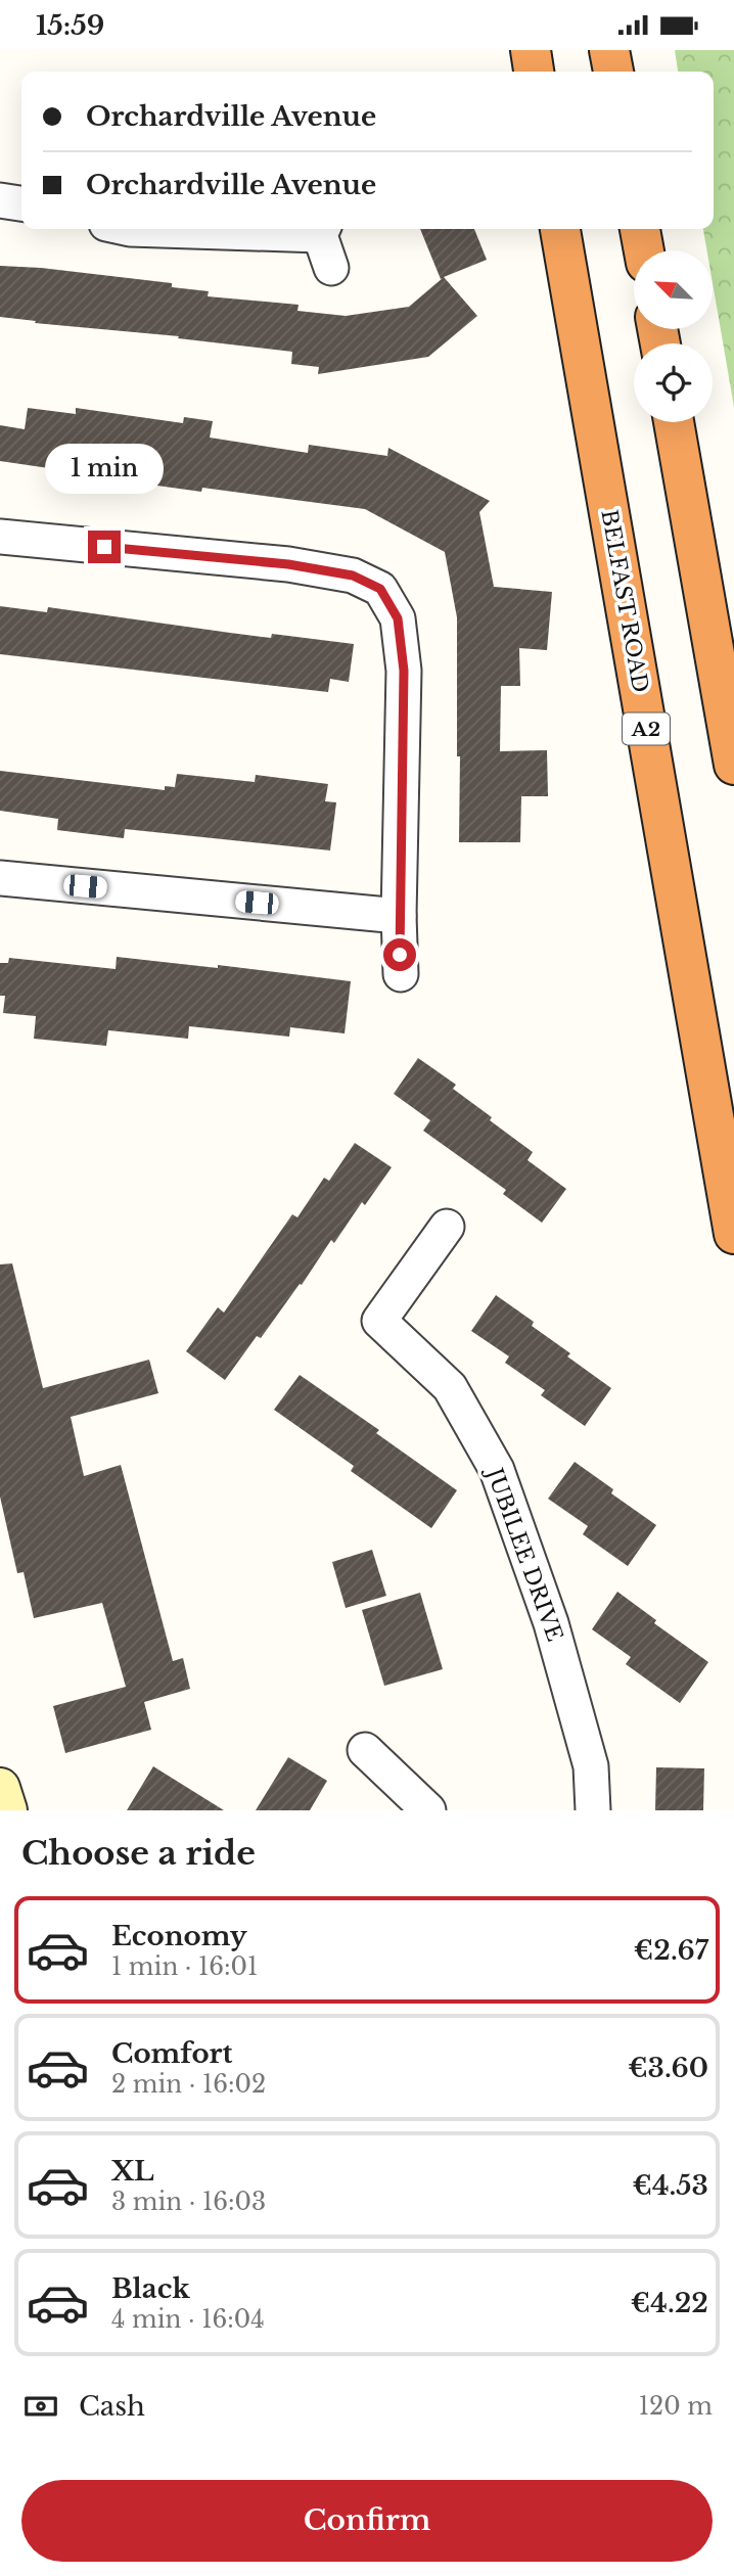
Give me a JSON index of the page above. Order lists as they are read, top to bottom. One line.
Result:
{"streets":{"highway":["BELFAST ROAD","A2"],"street":["JUBILEE DRIVE"]},"north":"top left","page":{"status":"15:59","banner":["Orchardville Avenue","Orchardville Avenue"],"bubble":"1 min","heading":"Choose a ride","list":[{"name":"Economy","note":"1 min · 16:01","value":"€2.67"},{"name":"Comfort","note":"2 min · 16:02","value":"€3.60"},{"name":"XL","note":"3 min · 16:03","value":"€4.53"},{"name":"Black","note":"4 min · 16:04","value":"€4.22"}],"pay":["Cash","120 m"],"buttons":"Confirm"}}
